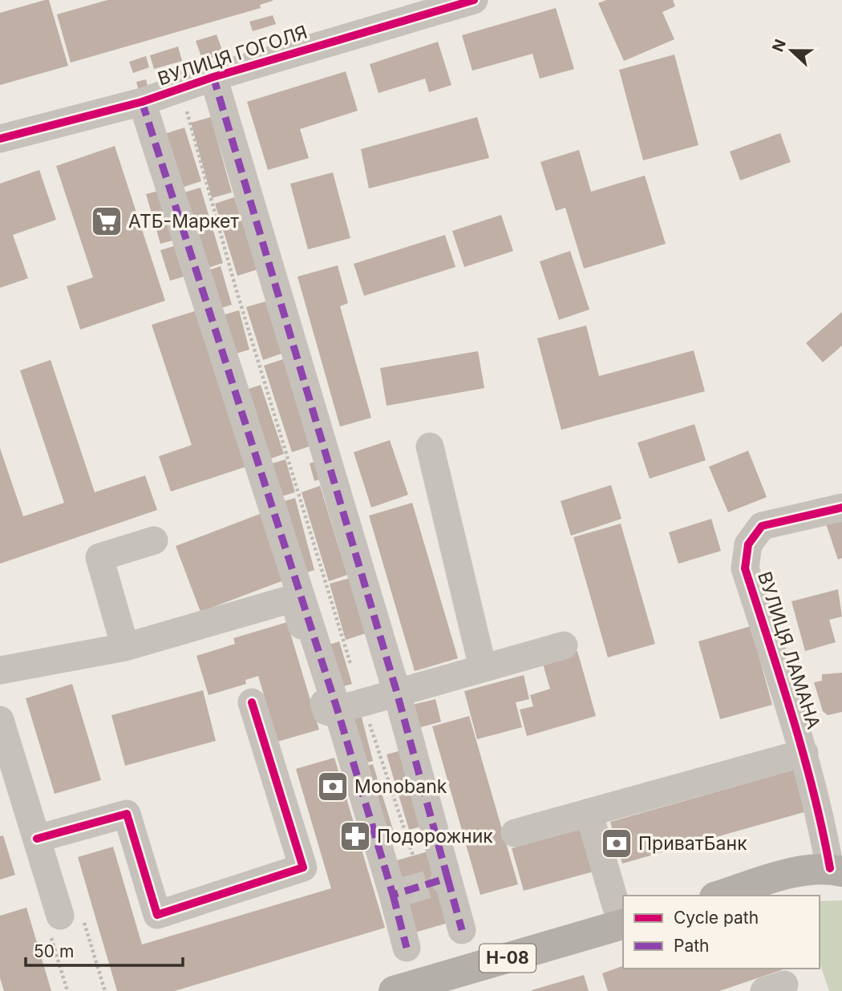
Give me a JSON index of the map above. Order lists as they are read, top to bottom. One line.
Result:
{"streets":{"main road":["Н-08"],"street":["ВУЛИЦЯ ГОГОЛЯ","ВУЛИЦЯ ЛАМАНА"]},"places":{"supermarket":["АТБ-Маркет"],"bank":["Monobank","ПриватБанк"],"pharmacy":["Подорожник"]},"legend":["Cycle path","Path"],"scale_bar":"50 m","north":"left"}
